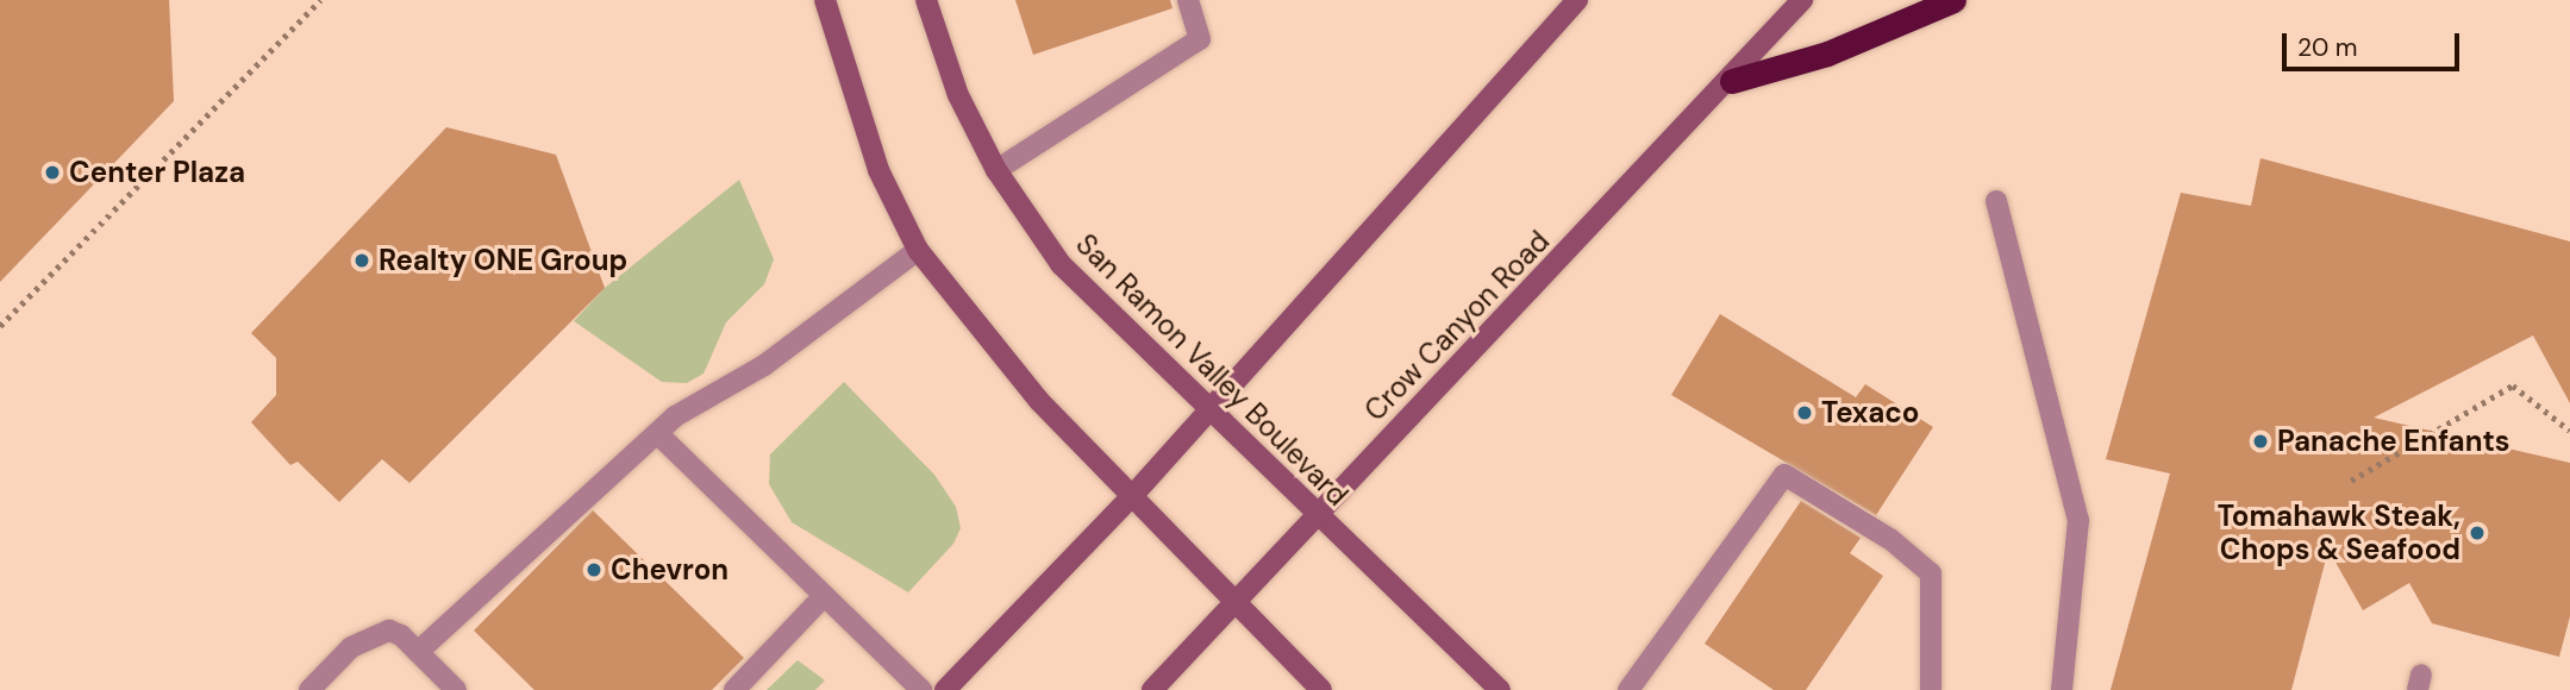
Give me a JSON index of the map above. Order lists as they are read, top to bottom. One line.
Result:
{"streets":{"main road":["Crow Canyon Road","San Ramon Valley Boulevard"]},"crossings":[["Crow Canyon Road","San Ramon Valley Boulevard"]],"places":["Center Plaza","Realty ONE Group","Texaco","Panache Enfants","Tomahawk Steak, Chops & Seafood","Chevron"],"scale_bar":"20 m"}
